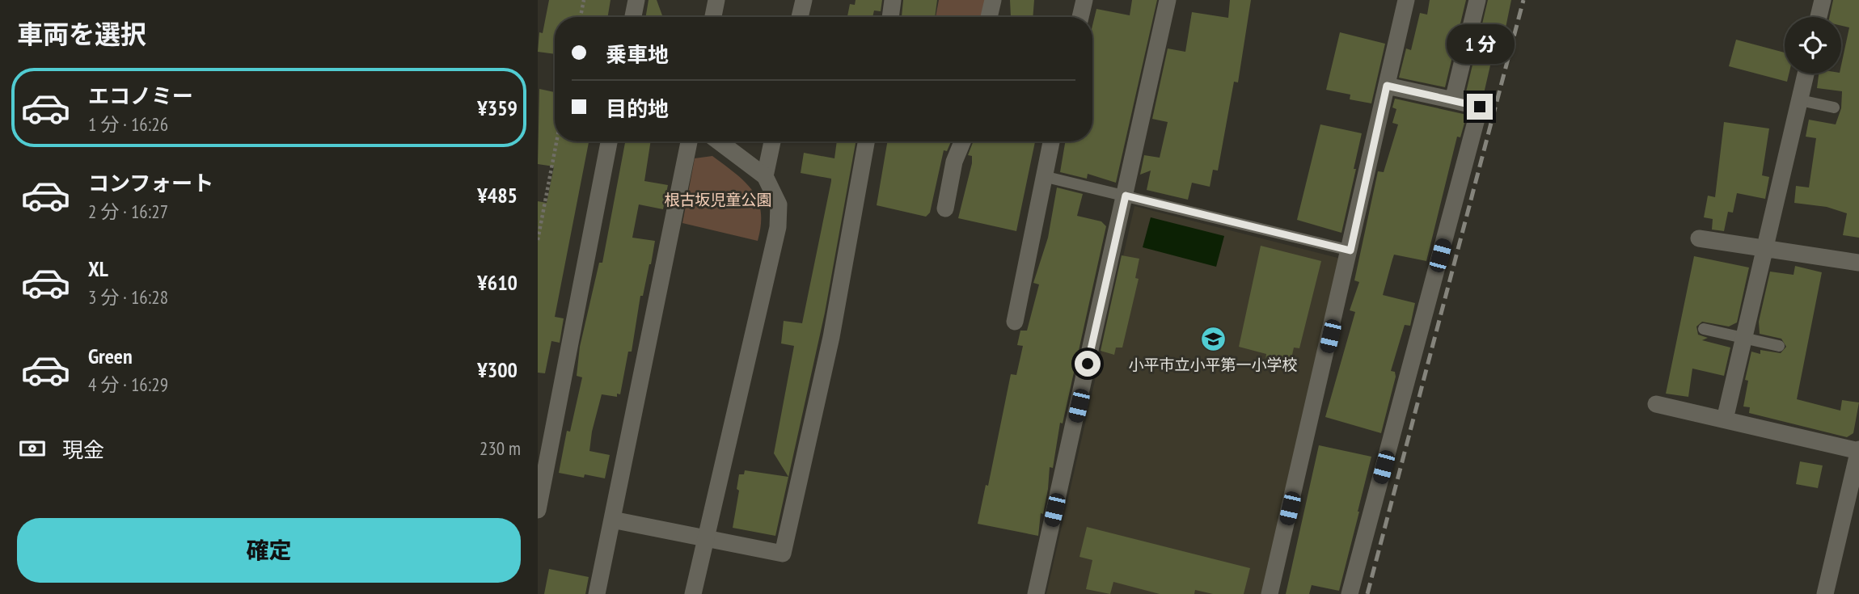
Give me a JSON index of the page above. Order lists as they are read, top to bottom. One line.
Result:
{"parks":["根古坂児童公園"],"places":{"school or university":["小平市立小平第一小学校"]},"page":{"heading":"車両を選択","banner":["乗車地","目的地"],"bubble":"1 分","list":[{"name":"エコノミー","note":"1 分 · 16:26","value":"¥359"},{"name":"コンフォート","note":"2 分 · 16:27","value":"¥485"},{"name":"XL","note":"3 分 · 16:28","value":"¥610"},{"name":"Green","note":"4 分 · 16:29","value":"¥300"}],"pay":["現金","230 m"],"buttons":"確定"}}
